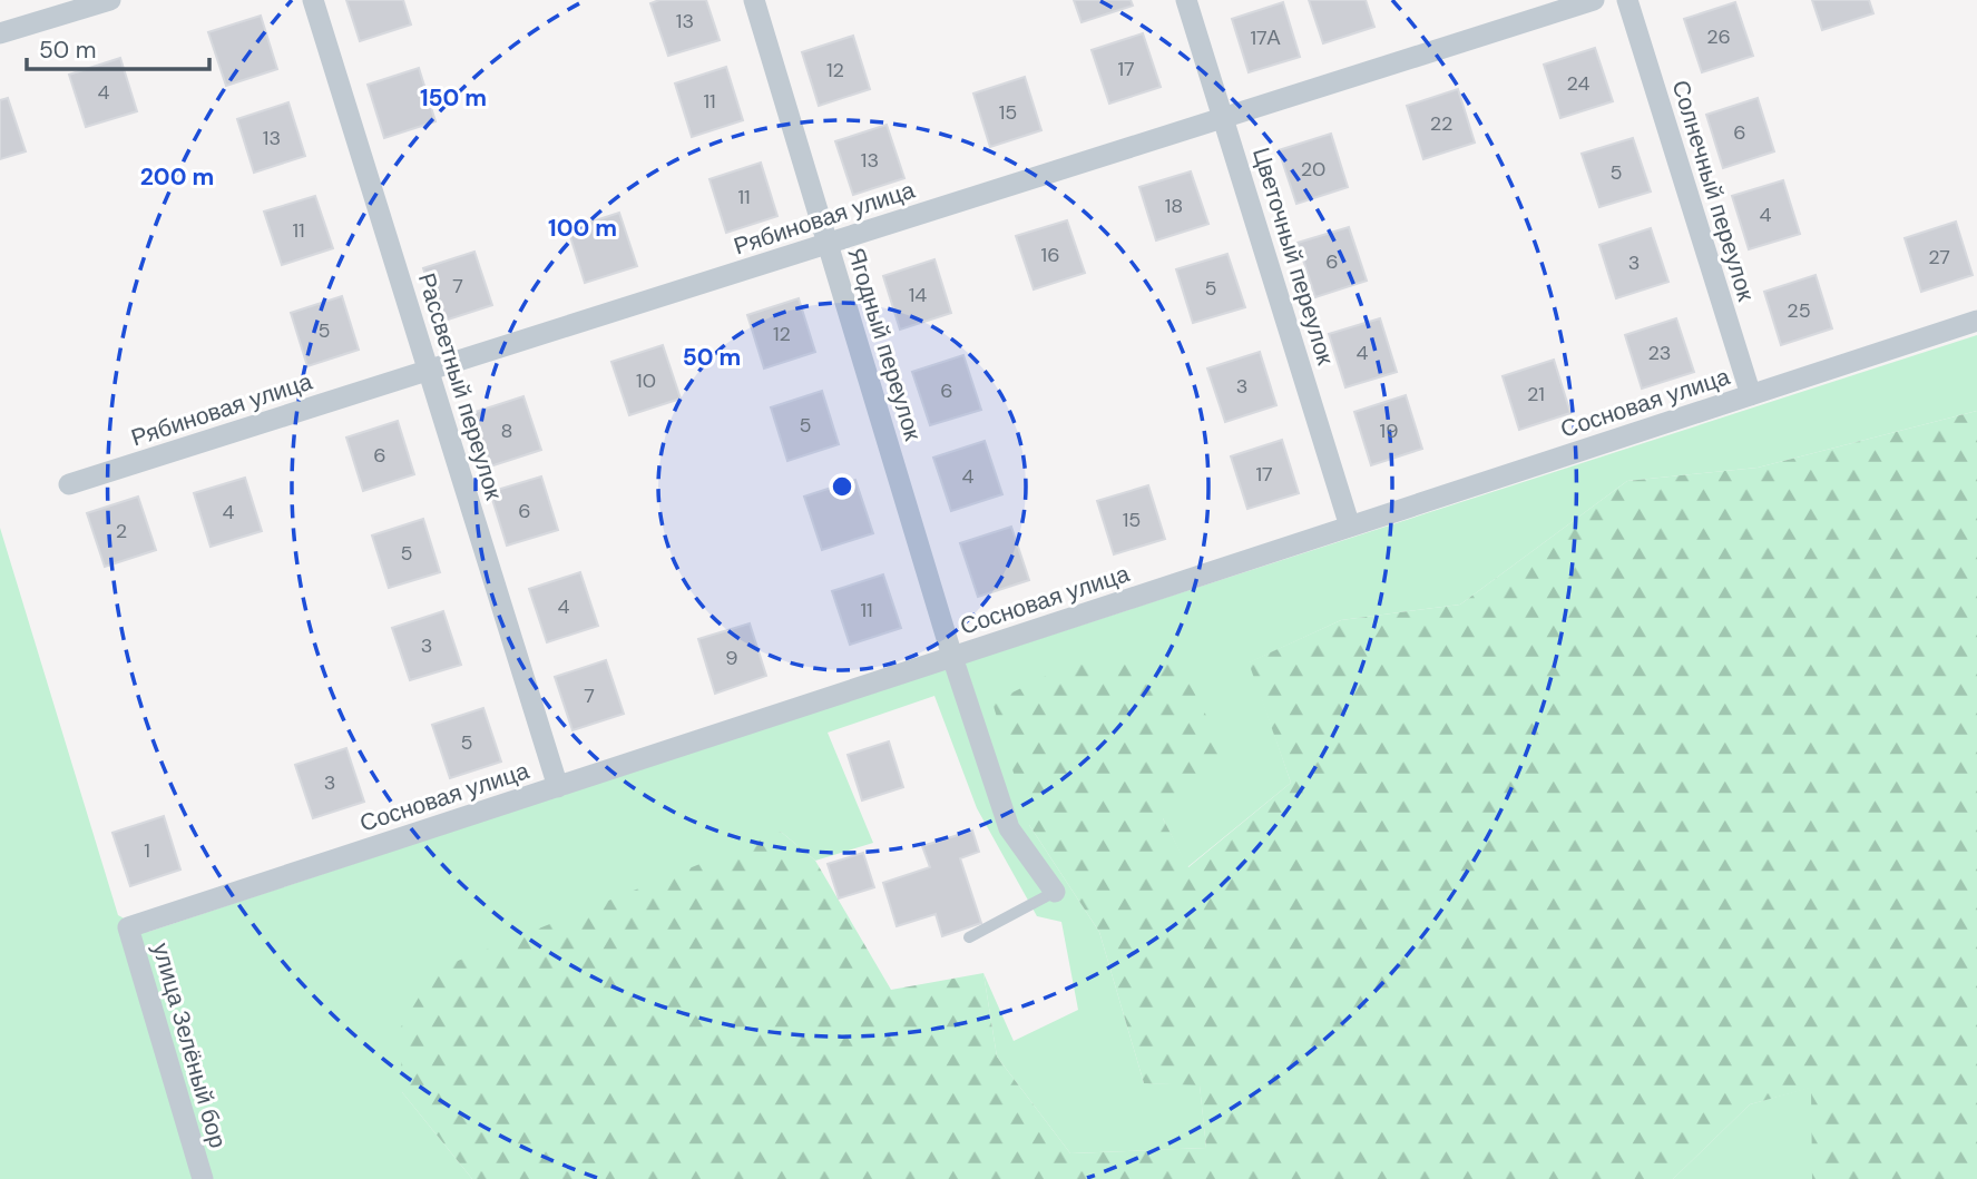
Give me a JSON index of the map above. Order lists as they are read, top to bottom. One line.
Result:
{"streets":{"street":["Солнечный переулок","Рябиновая улица","Цветочный переулок","Ягодный переулок","Рассветный переулок","Сосновая улица","улица Зелёный бор"]},"crossings":[["Солнечный переулок","Сосновая улица"],["Рябиновая улица","Цветочный переулок"],["Рябиновая улица","Ягодный переулок"],["Рябиновая улица","Рассветный переулок"],["Цветочный переулок","Сосновая улица"],["Ягодный переулок","Сосновая улица"],["Рассветный переулок","Сосновая улица"],["Сосновая улица","улица Зелёный бор"]],"house_numbers":["13","26","17А","17","12","24","4","11","15","22","6","13","13","20","5","11","18","4","11","16","27","6","3","7","5","14","25","5","12","4","23","10","3","6","21","5","8","19","6","17","4","6","4","15","2","5","4","11","3","9","7","5","3","1"],"scale_bar":"50 m","rings":["150 m","200 m","100 m","50 m"]}
